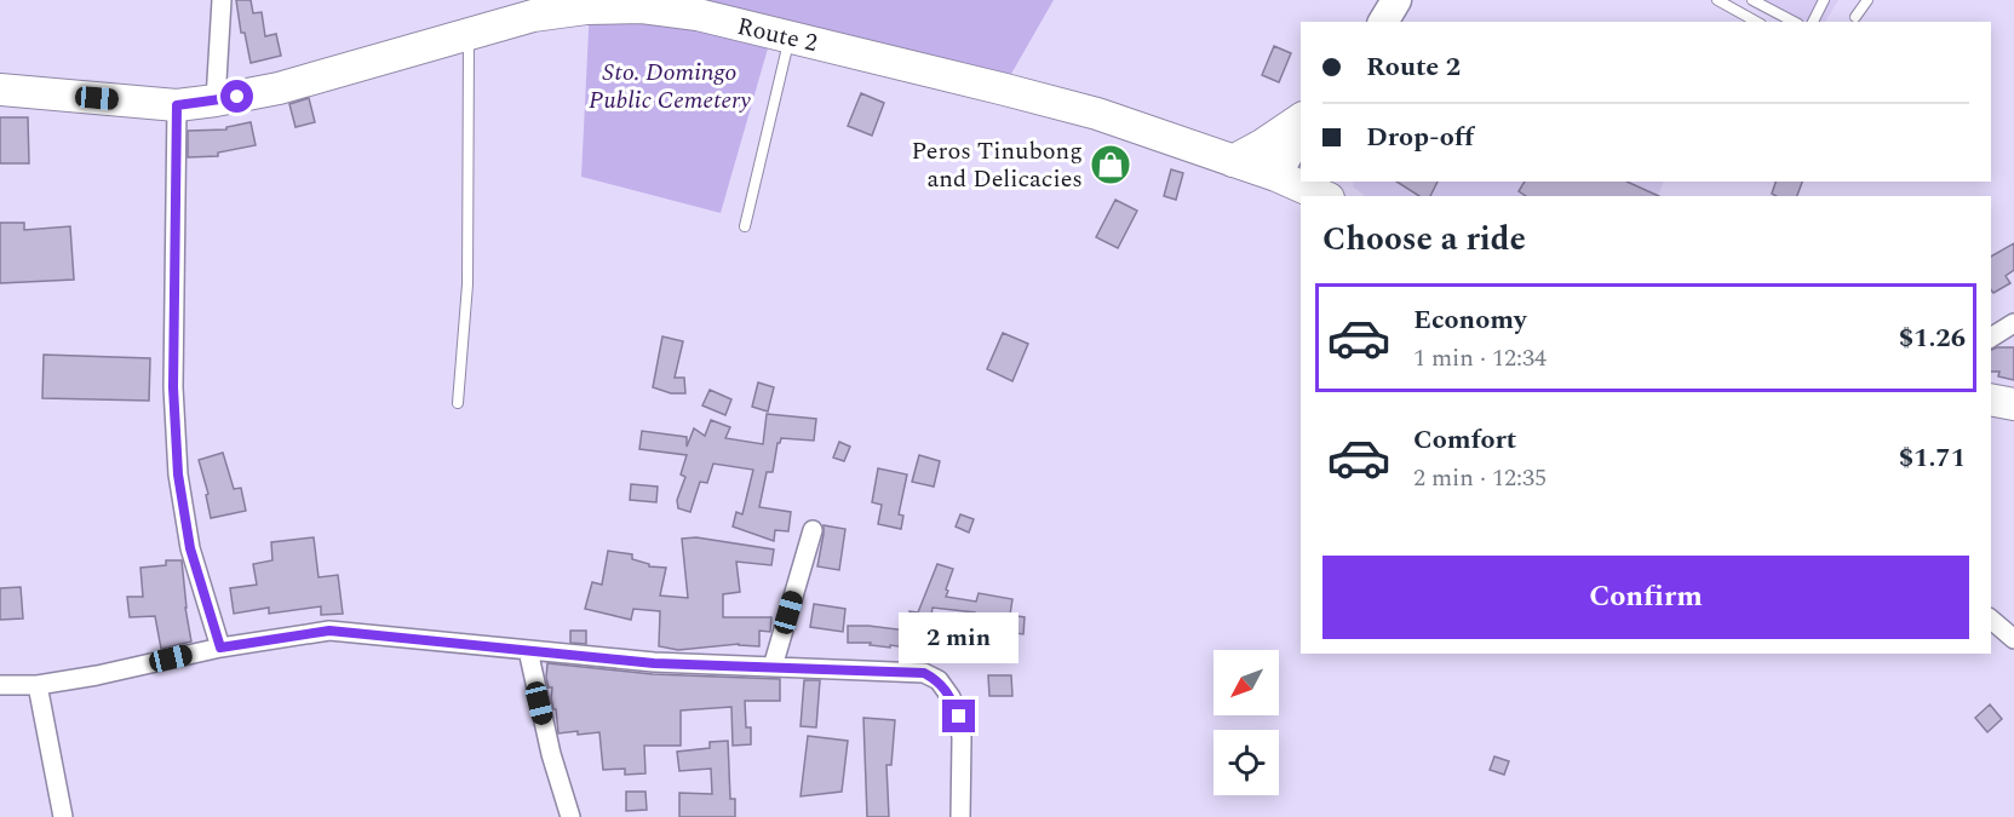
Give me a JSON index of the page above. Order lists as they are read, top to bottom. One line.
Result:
{"streets":{"highway":["Route 2"]},"parks":["Sto. Domingo Public Cemetery"],"places":{"shop":["Peros Tinubong and Delicacies"]},"north":"bottom left","page":{"banner":["Route 2","Drop-off"],"heading":"Choose a ride","list":[{"name":"Economy","note":"1 min · 12:34","value":"$1.26"},{"name":"Comfort","note":"2 min · 12:35","value":"$1.71"}],"buttons":"Confirm","bubble":"2 min"}}
